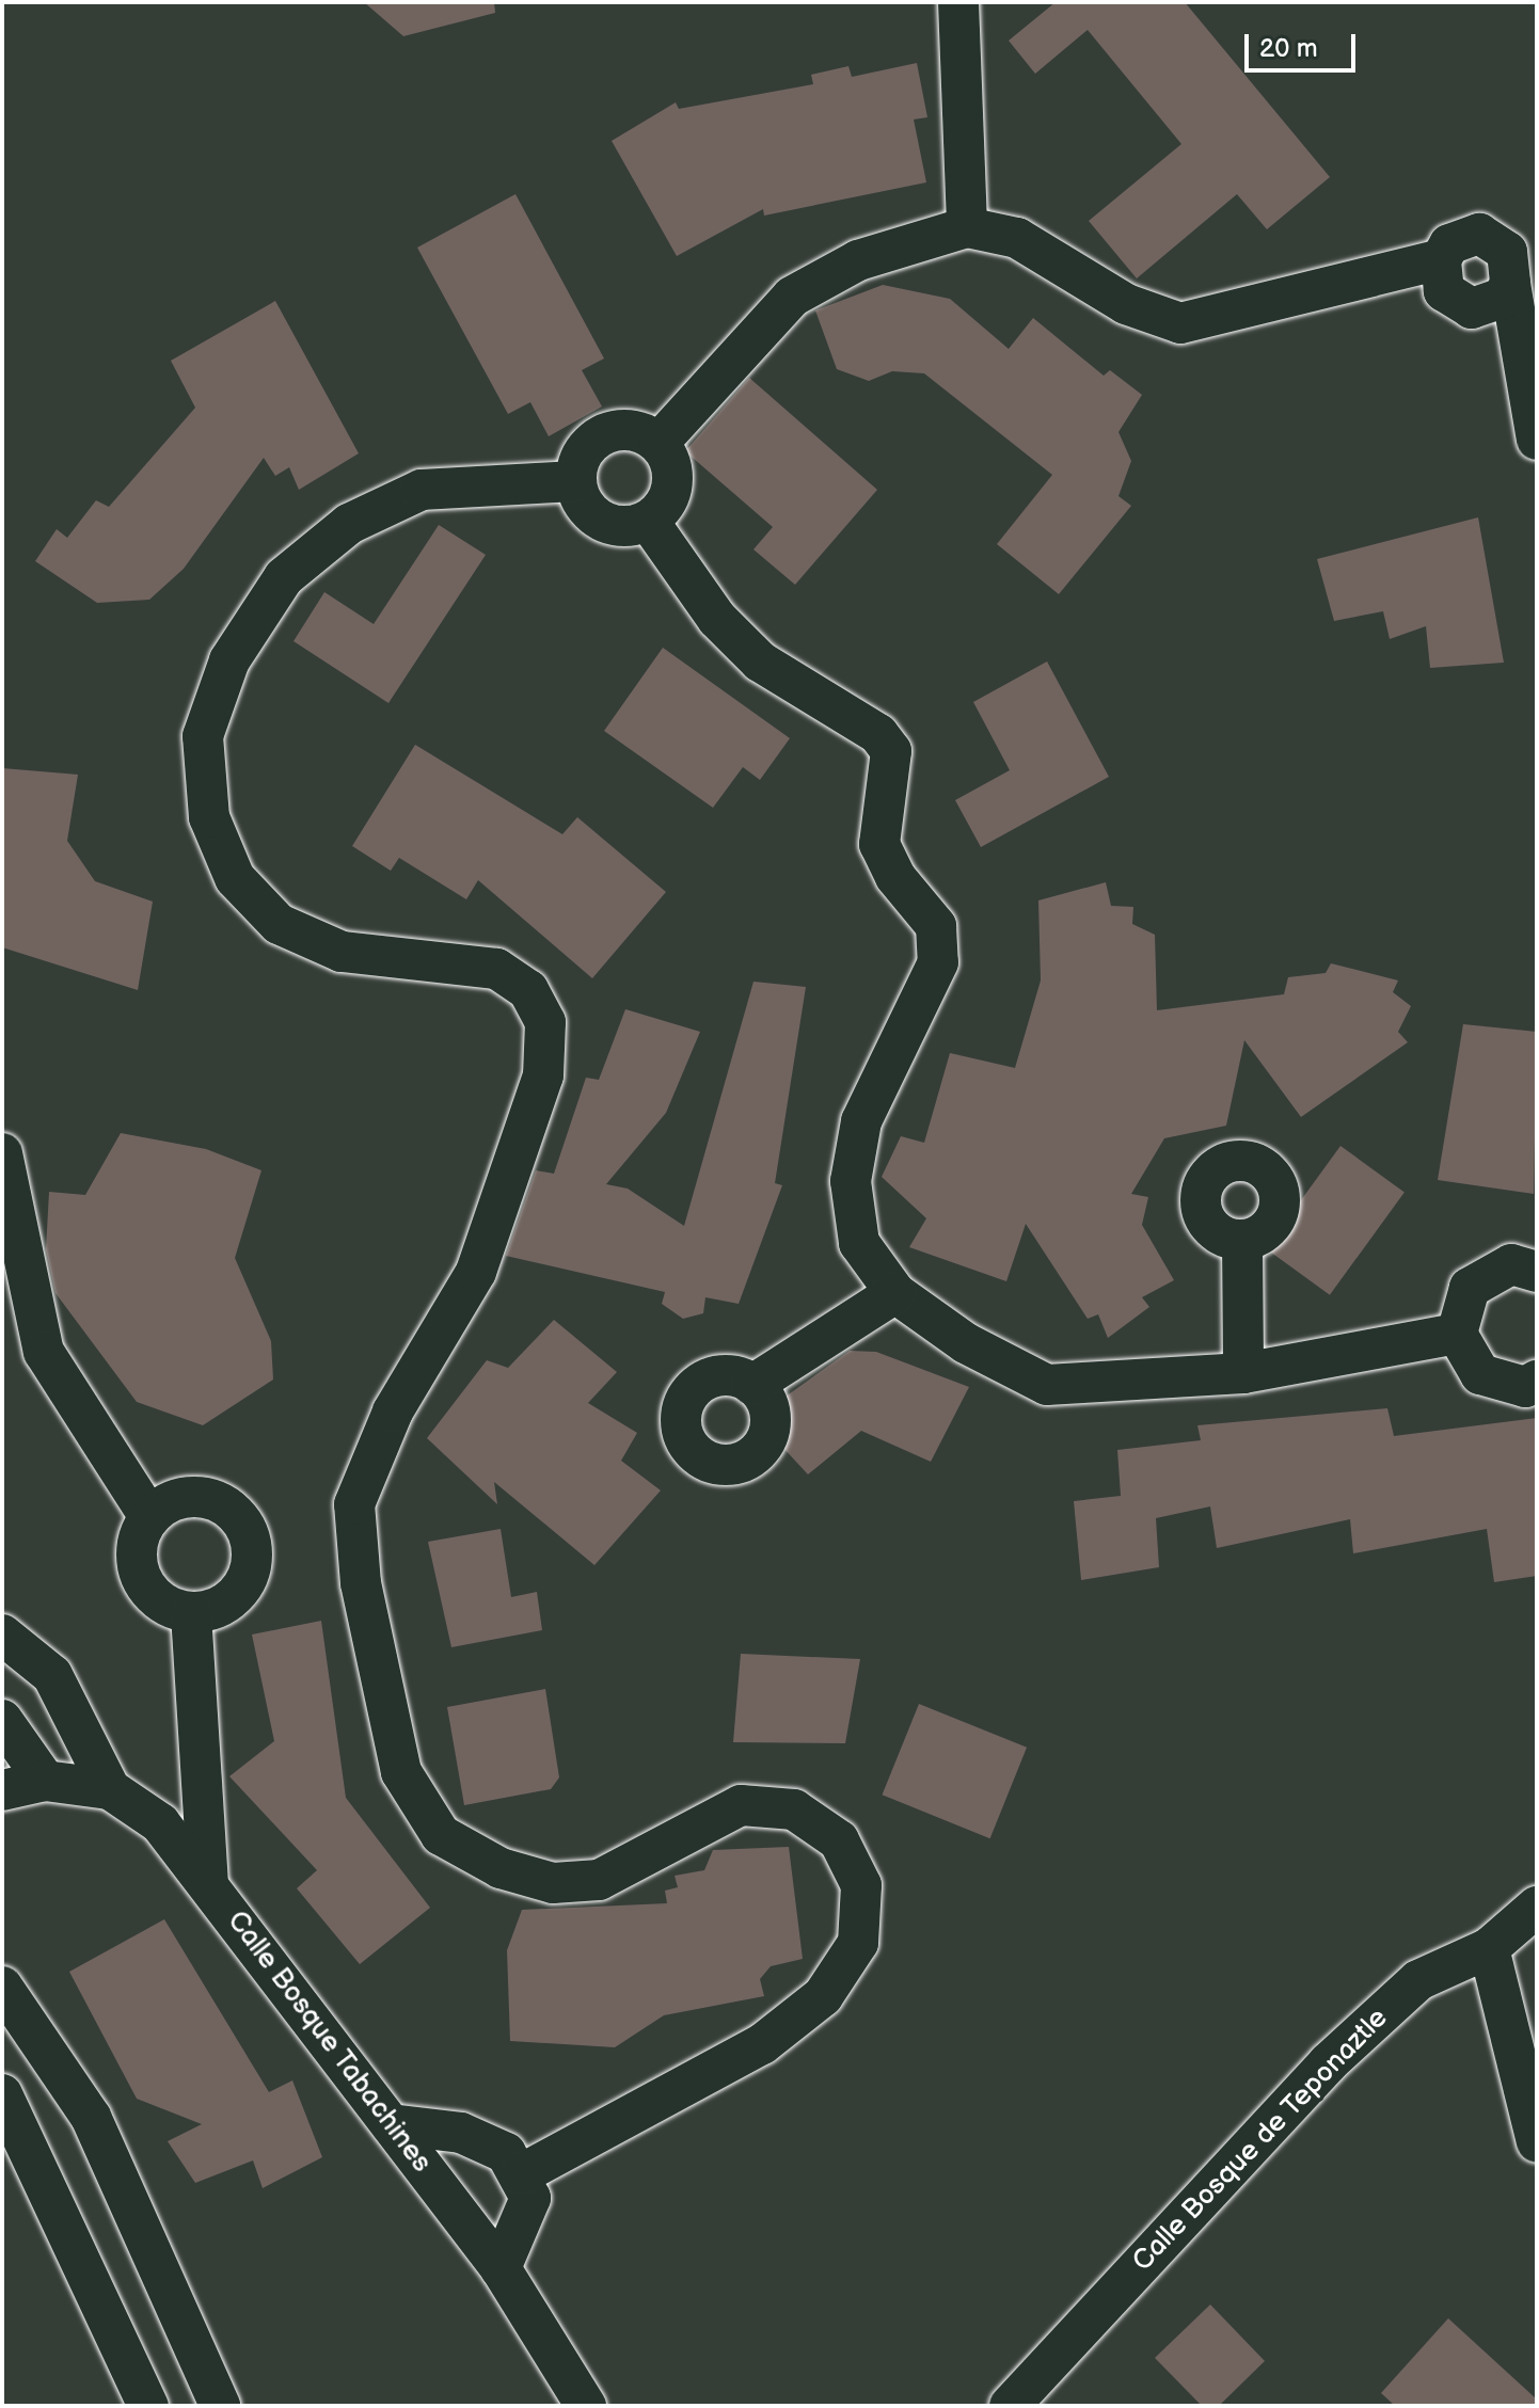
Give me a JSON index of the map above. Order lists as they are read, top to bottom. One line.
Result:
{"streets":{"street":["Calle Bosque Tabachines","Calle Bosque de Teponaztle"]},"scale_bar":"20 m"}
